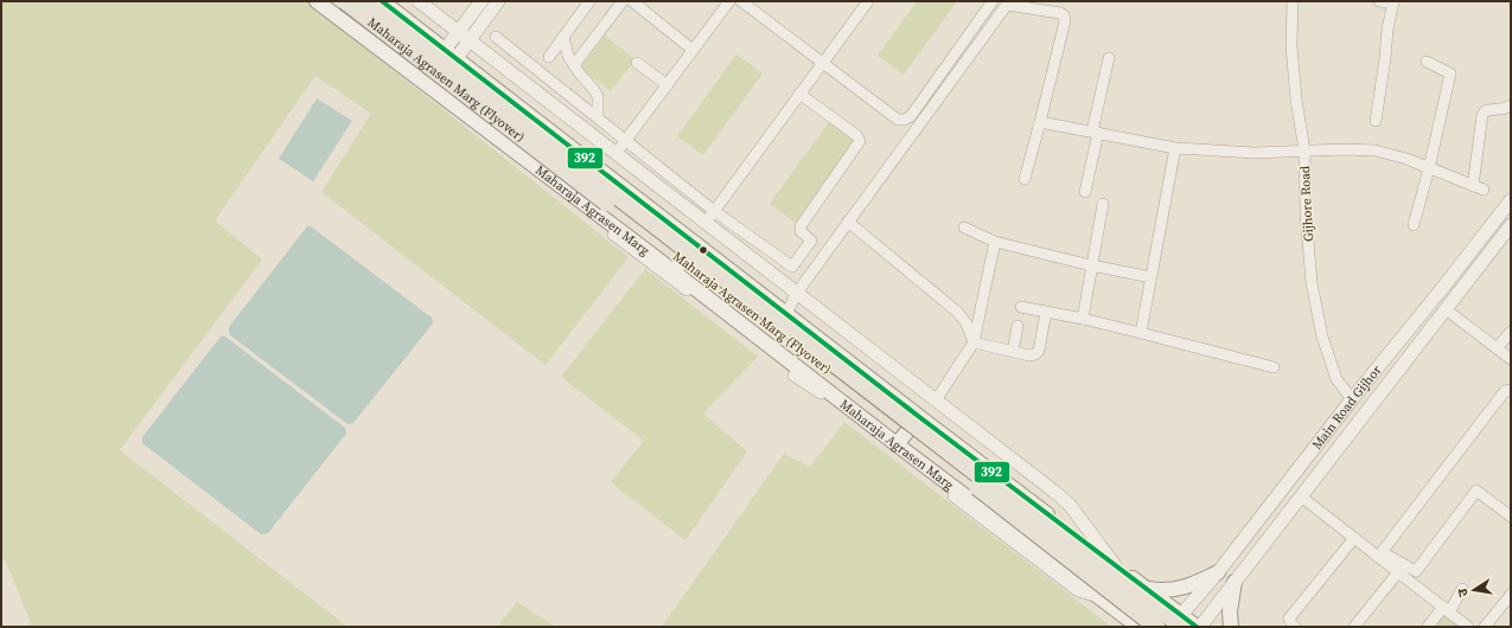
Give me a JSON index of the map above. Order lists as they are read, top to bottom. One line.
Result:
{"streets":{"main road":["Maharaja Agrasen Marg (Flyover)","Maharaja Agrasen Marg"],"street":["Gijhore Road","Main Road Gijhor"]},"crossings":[["Maharaja Agrasen Marg (Flyover)","Main Road Gijhor"],["Gijhore Road","Main Road Gijhor"]],"lines":["transit line 392"],"north":"left"}
